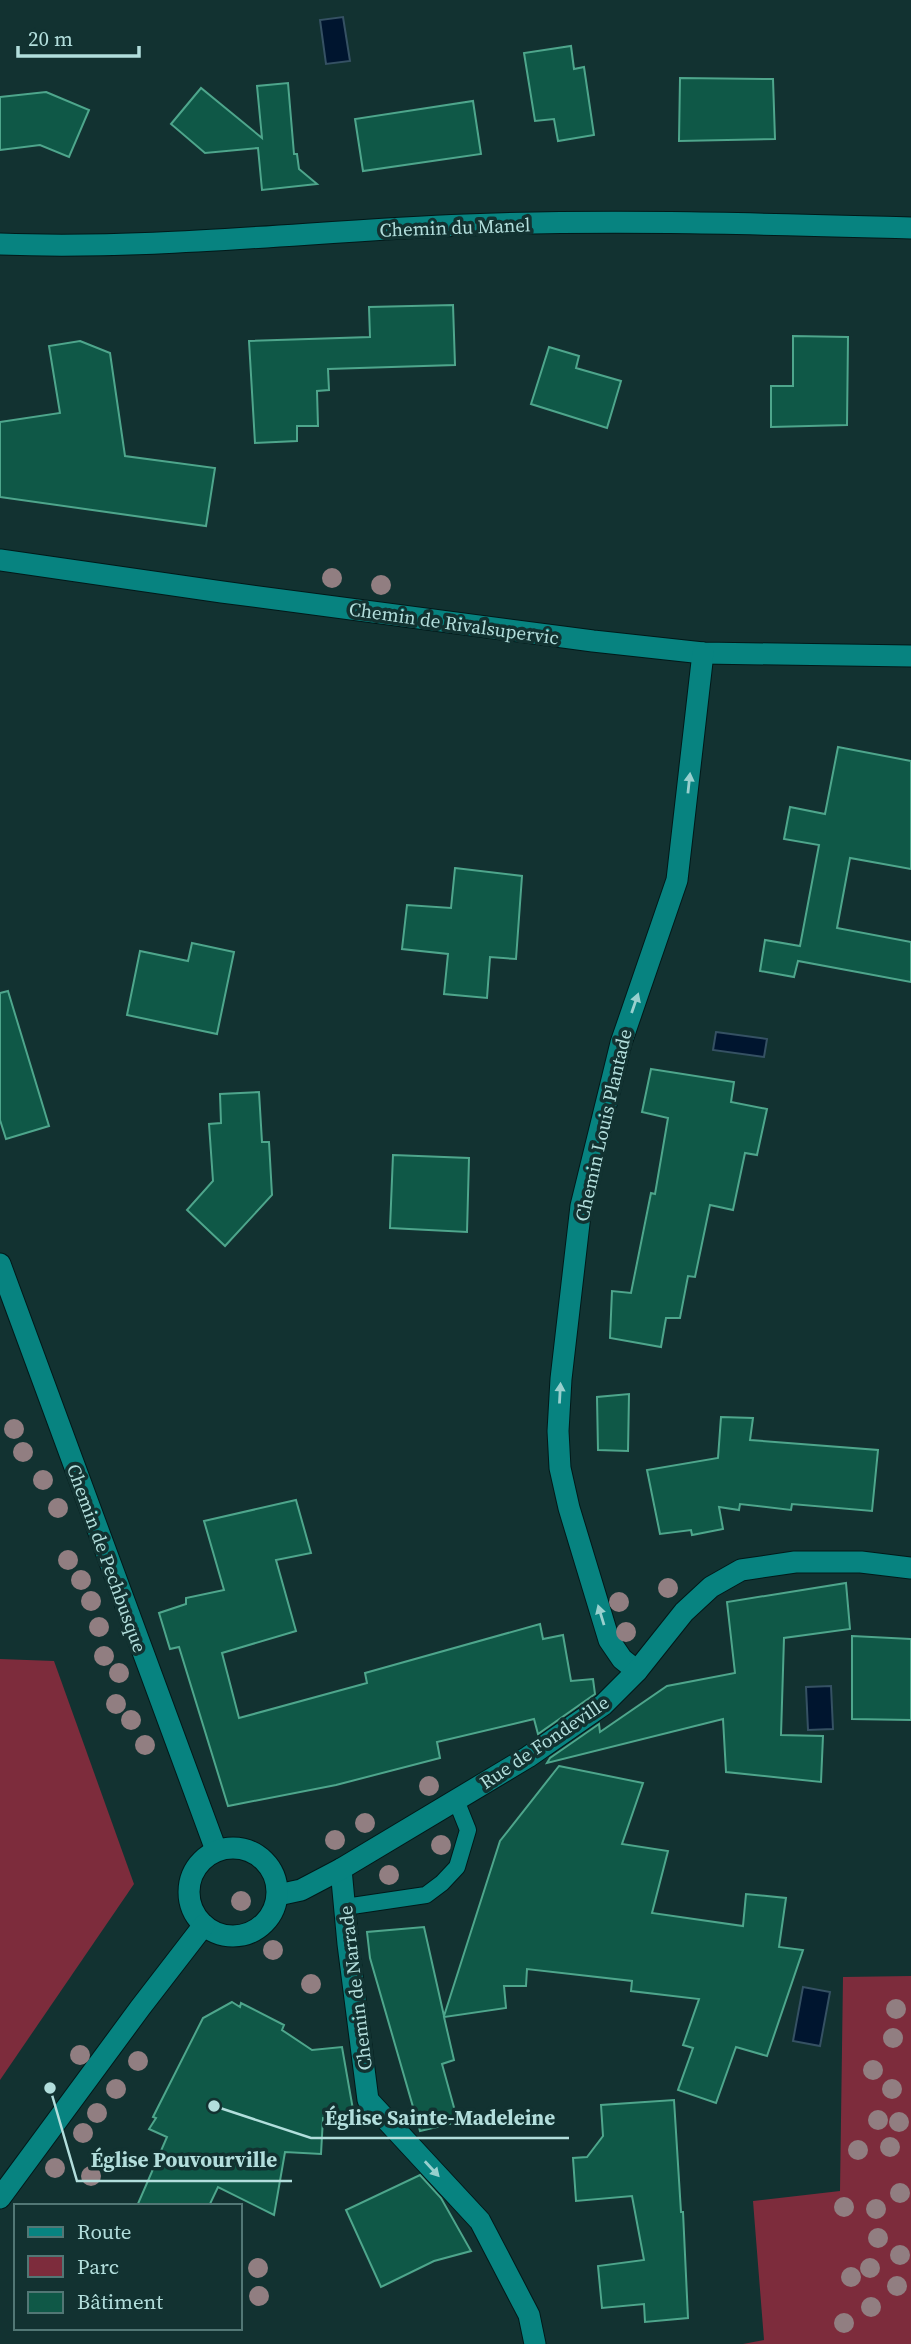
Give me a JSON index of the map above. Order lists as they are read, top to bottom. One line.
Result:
{"streets":{"street":["Chemin du Manel","Chemin de Rivalsupervic","Chemin Louis Plantade","Chemin de Pechbusque","Rue de Fondeville","Chemin de Narrade"]},"crossings":[["Chemin de Rivalsupervic","Chemin Louis Plantade"],["Chemin Louis Plantade","Rue de Fondeville"],["Chemin de Pechbusque","Rue de Fondeville"],["Rue de Fondeville","Chemin de Narrade"]],"one_way":["Chemin Louis Plantade","Chemin de Narrade"],"places":["Église Pouvourville","Église Sainte-Madeleine"],"legend":["Route","Parc","Bâtiment"],"scale_bar":"20 m"}
